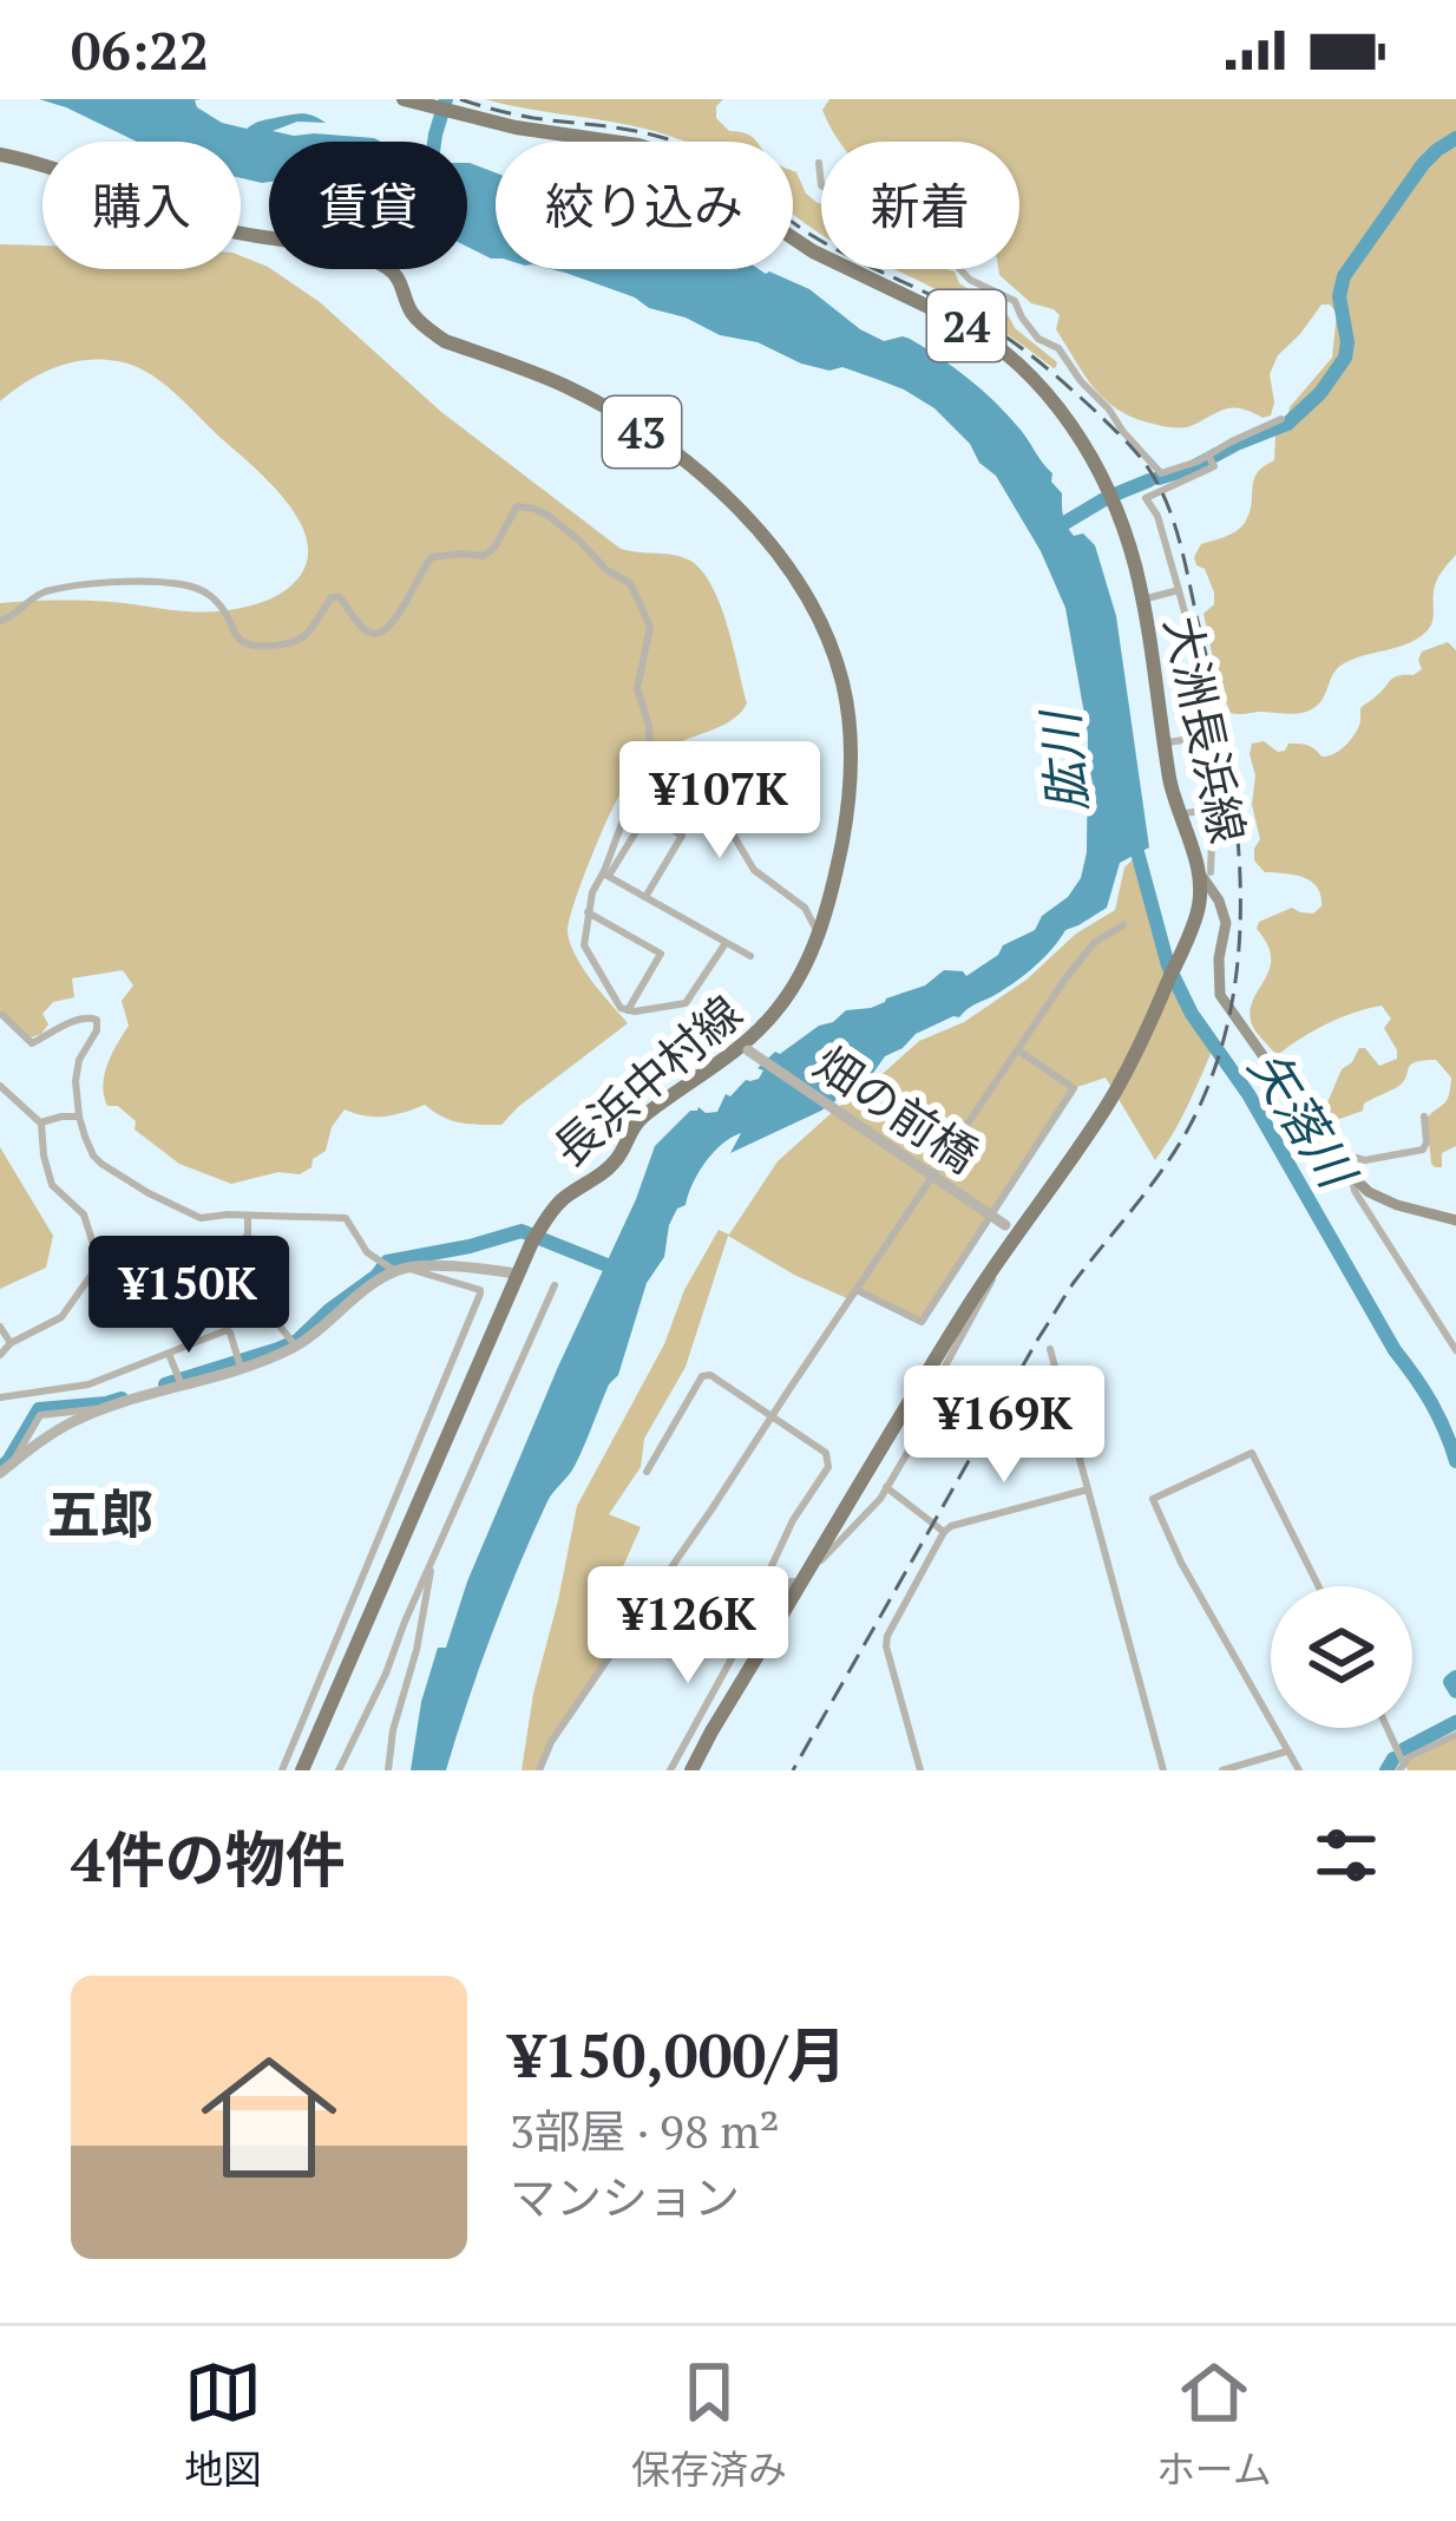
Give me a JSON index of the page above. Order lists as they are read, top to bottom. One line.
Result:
{"streets":{"main road":["24","43","大洲長浜線","長浜中村線"],"street":["畑の前橋"]},"crossings":[["大洲長浜線","畑の前橋"],["長浜中村線","畑の前橋"]],"districts":["五郎"],"water":["肱川","矢落川"],"page":{"status":"06:22","chip":["購入","賃貸","絞り込み","新着"],"price":["¥107K","¥150K","¥169K","¥126K"],"heading":"4件の物件","list":[{"name":"¥150,000/月","note":"3部屋 · 98 m² · マンション"}],"tabs":["地図","保存済み","ホーム"]}}
